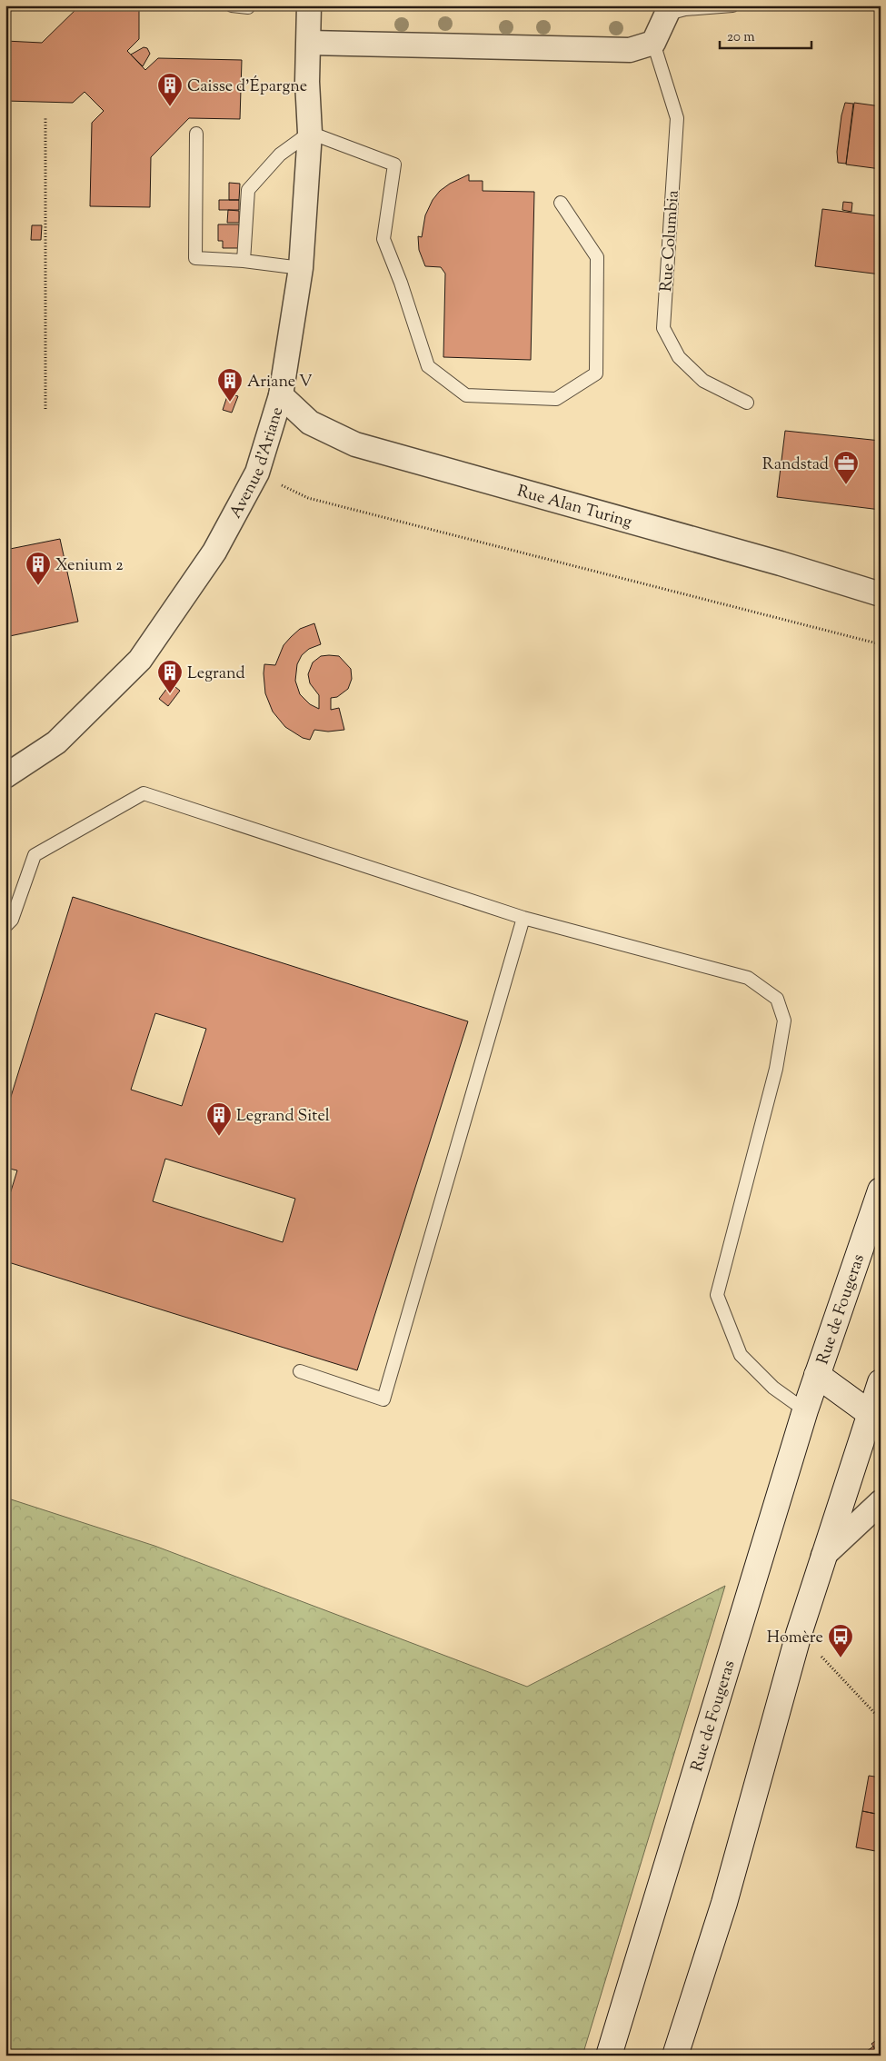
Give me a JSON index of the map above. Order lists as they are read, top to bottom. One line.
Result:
{"streets":{"main road":["Rue de Fougeras"],"street":["Avenue d'Ariane","Rue Alan Turing"],"lane":["Rue Columbia"]},"crossings":[["Avenue d'Ariane","Rue Alan Turing"]],"places":{"building":["Caisse d'Épargne","Ariane V","Xenium 2","Legrand","Legrand Sitel"],"office":["Randstad"],"bus stop":["Homère"]},"scale_bar":"20 m"}
